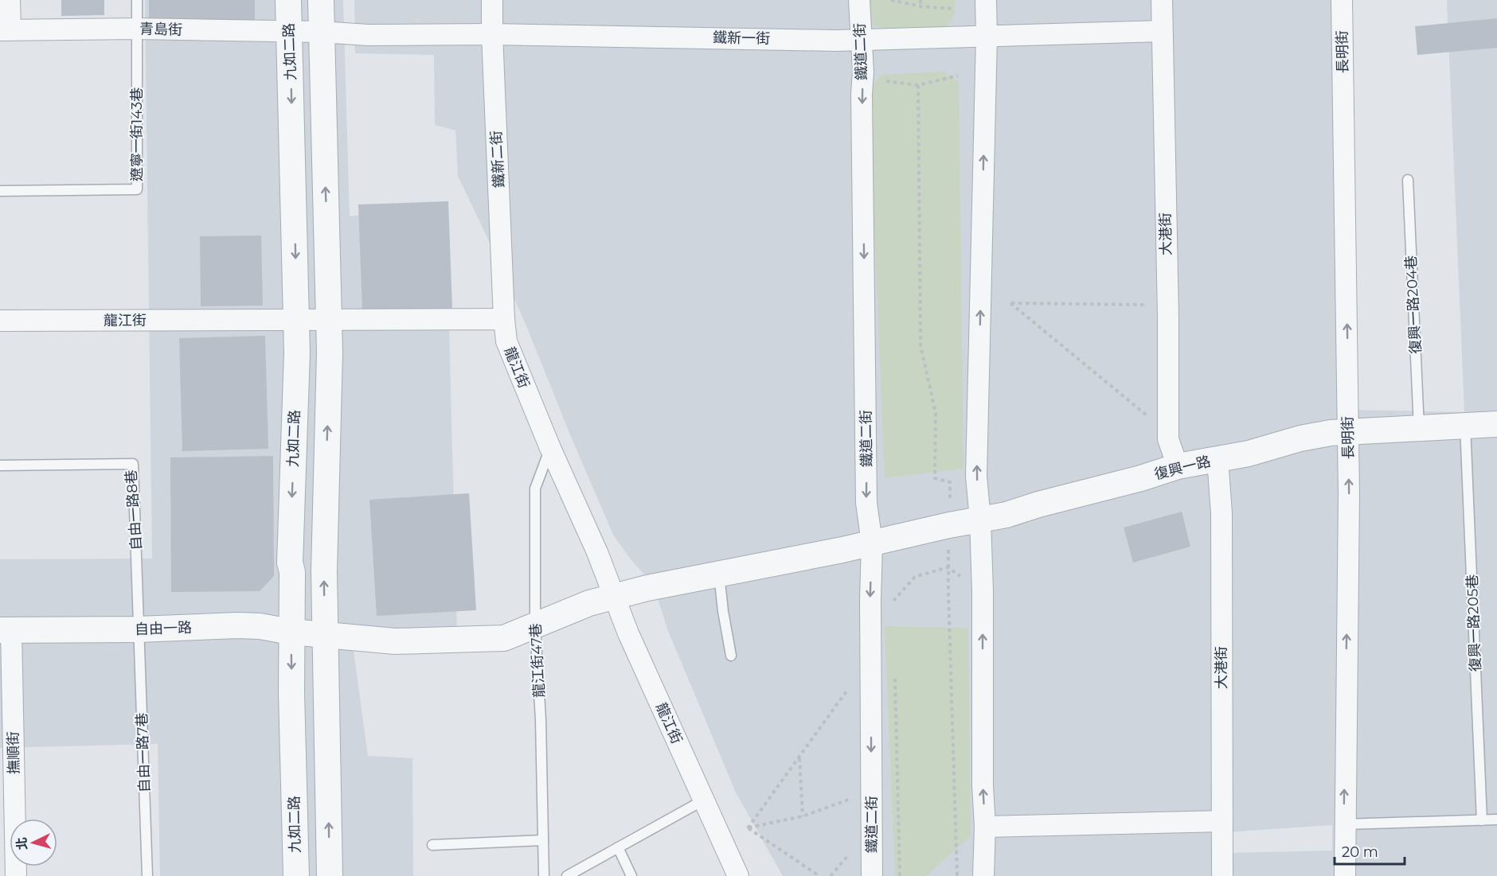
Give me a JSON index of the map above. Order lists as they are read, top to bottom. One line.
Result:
{"streets":{"street":["青島街","鐵新一街","九如二路","鐵道二街","長明街","鐵新二街","大港街","龍江街","復興一路","自由一路","撫順街"],"lane":["遼寧一街143巷","復興一路204巷","自由一路8巷","復興一路205巷","龍江街47巷","自由一路7巷"]},"crossings":[["青島街","鐵新一街"],["青島街","九如二路"],["青島街","遼寧一街143巷"],["鐵新一街","鐵道二街"],["鐵新一街","鐵新二街"],["鐵新一街","大港街"],["九如二路","龍江街"],["九如二路","自由一路"],["鐵道二街","復興一路"],["長明街","復興一路"],["鐵新二街","龍江街"],["大港街","復興一路"],["復興一路204巷","復興一路"],["龍江街","復興一路"],["龍江街","自由一路"],["龍江街","龍江街47巷"],["復興一路","復興一路205巷"],["復興一路","自由一路"],["自由一路8巷","自由一路"],["自由一路8巷","自由一路7巷"],["自由一路","龍江街47巷"],["自由一路","撫順街"],["自由一路","自由一路7巷"]],"one_way":["長明街"],"scale_bar":"20 m","north":"left"}
